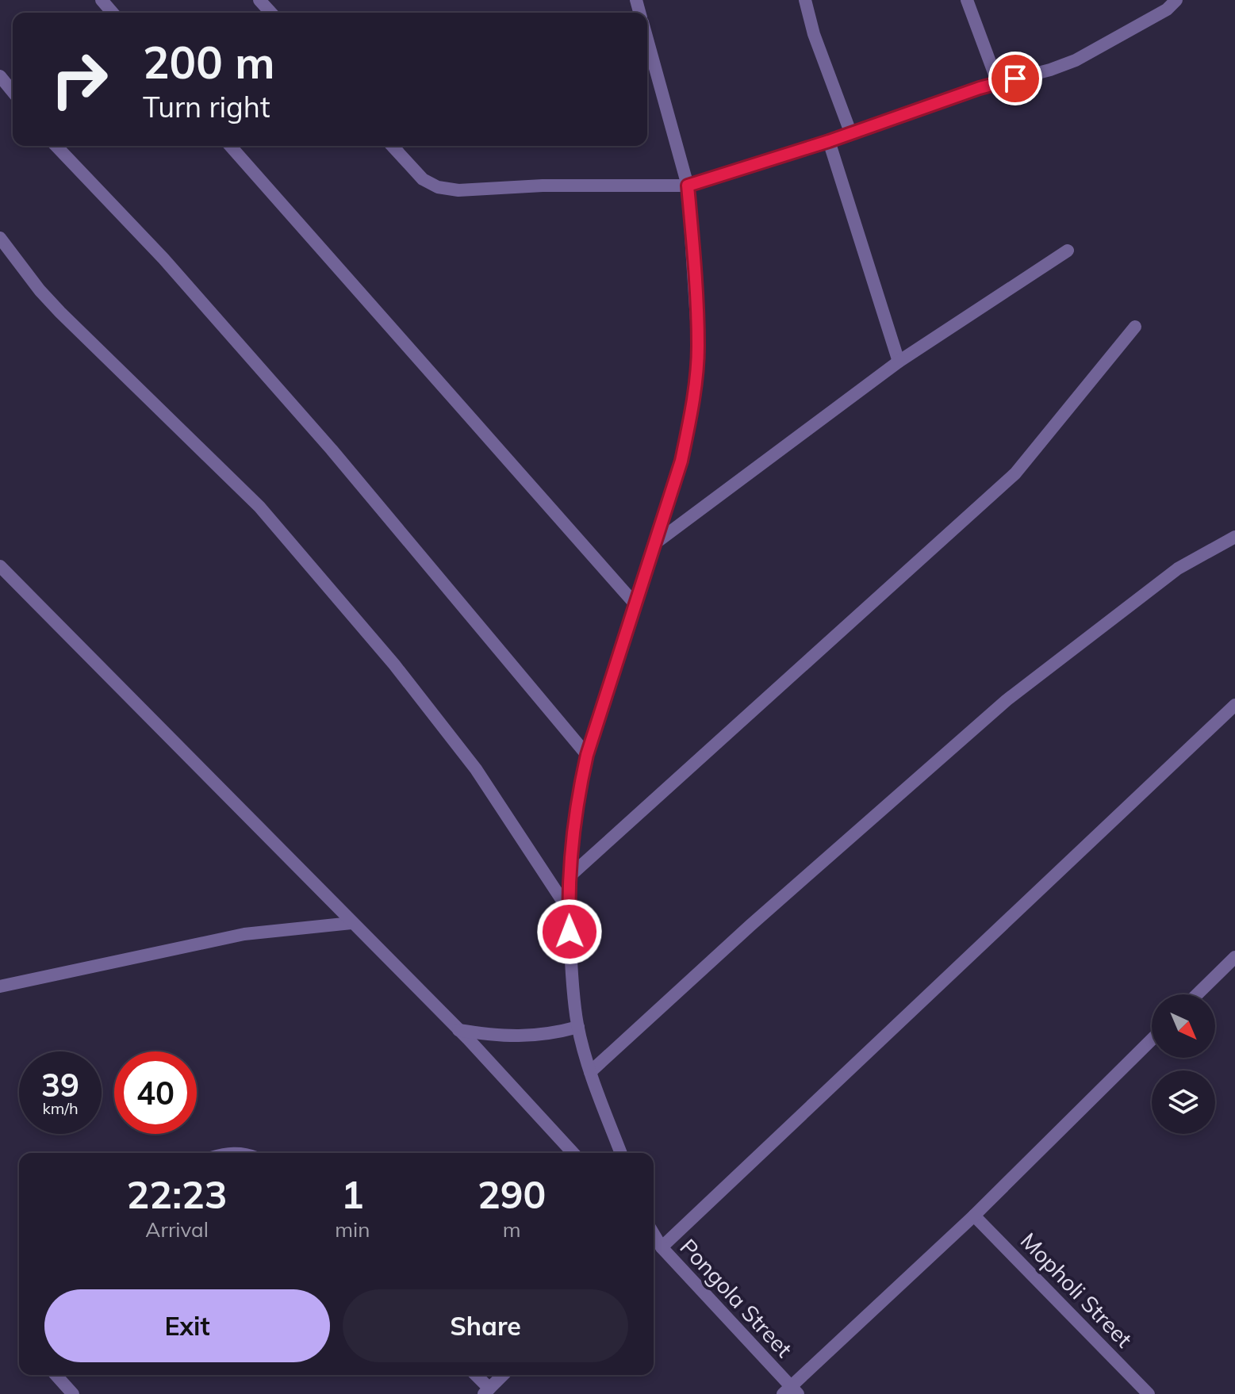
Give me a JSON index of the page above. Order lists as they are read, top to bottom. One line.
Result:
{"streets":{"street":["Mopholi Street","Pongola Street"]},"north":"bottom right","page":{"turn":["200 m","Turn right"],"speed":"39 km/h","limit":"40","eta":["22:23","Arrival","1","min","290","m"],"buttons":["Exit","Share"]}}
